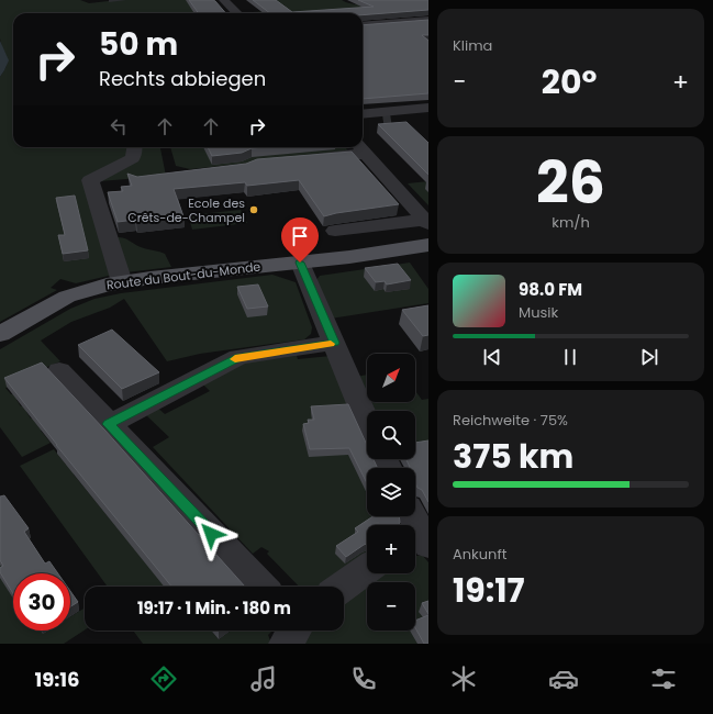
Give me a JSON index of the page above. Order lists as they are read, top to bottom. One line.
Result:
{"streets":{"main road":["Route du Bout-du-Monde"]},"places":["Ecole des Crêts-de-Champel"],"north":"top right","page":{"tile":["Klima",["26","km/h"],["Reichweite · 75%","375 km"],["Ankunft","19:17"]],"turn":["50 m","Rechts abbiegen"],"heat":["−","20°","+"],"song":["98.0 FM","Musik"],"map_buttons":["+","−"],"limit":"30","trip":"19:17 · 1 Min. · 180 m","tabs":"19:16"}}
